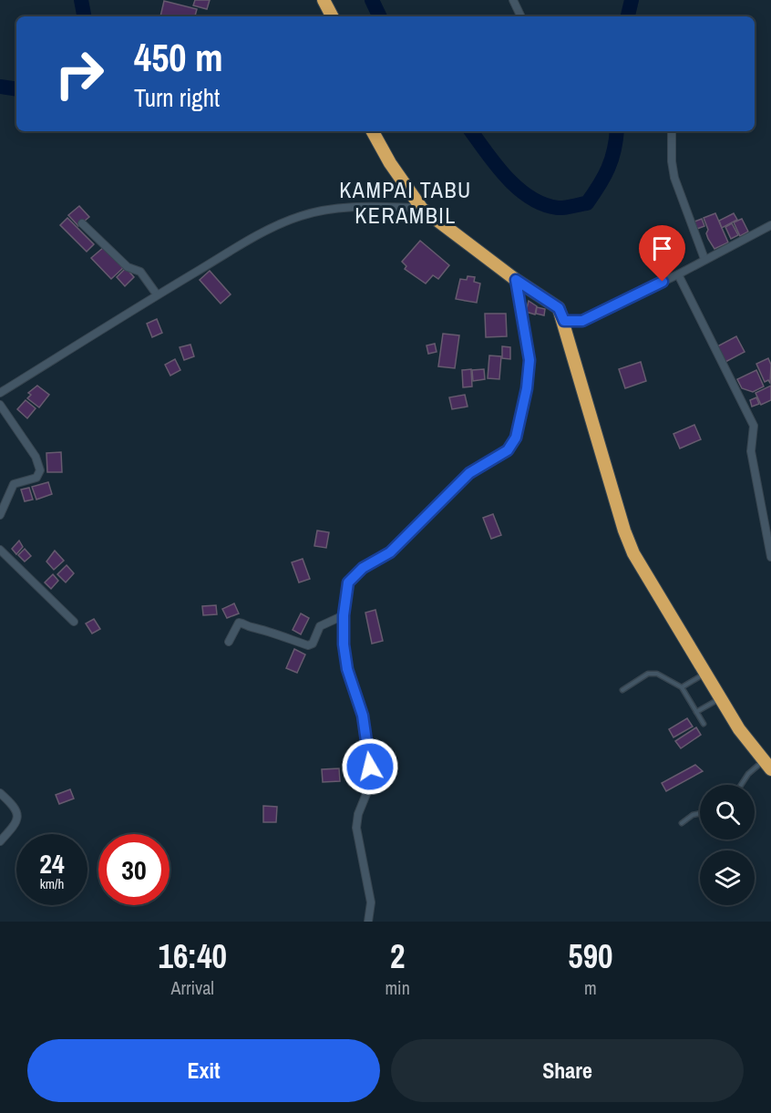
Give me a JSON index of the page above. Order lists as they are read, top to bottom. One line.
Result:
{"districts":["KAMPAI TABU KERAMBIL"],"page":{"turn":["450 m","Turn right"],"speed":"24 km/h","limit":"30","eta":["16:40","Arrival","2","min","590","m"],"buttons":["Exit","Share"]}}
